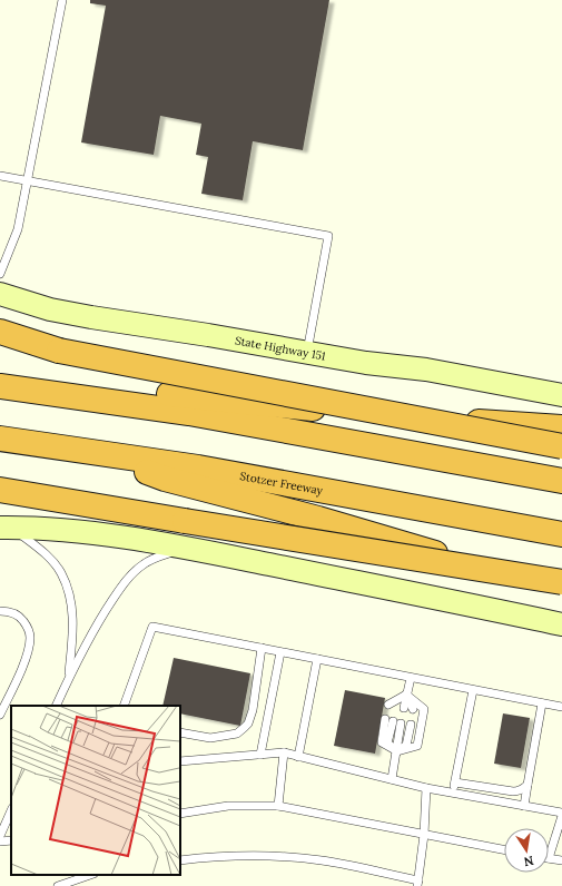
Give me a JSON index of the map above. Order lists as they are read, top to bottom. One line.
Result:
{"streets":{"highway":["Stotzer Freeway"],"main road":["State Highway 151"]},"north":"bottom"}
